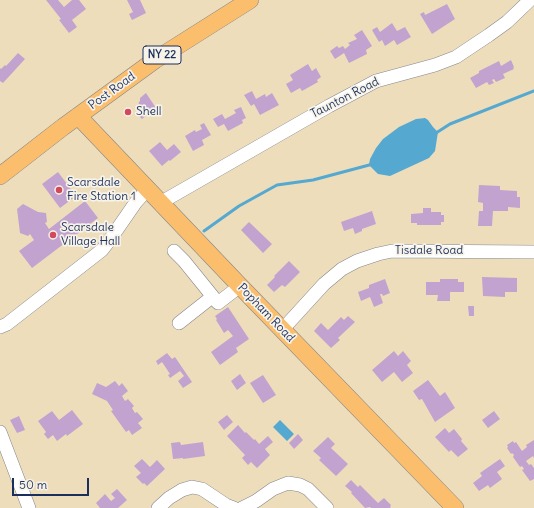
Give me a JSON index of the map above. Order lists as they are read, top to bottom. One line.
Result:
{"streets":{"main road":["NY 22","Post Road","Popham Road"],"street":["Taunton Road","Tisdale Road"]},"crossings":[["Post Road","Popham Road"],["Taunton Road","Popham Road"],["Tisdale Road","Popham Road"]],"places":["Shell","Scarsdale Fire Station 1","Scarsdale Village Hall"],"scale_bar":"50 m"}
